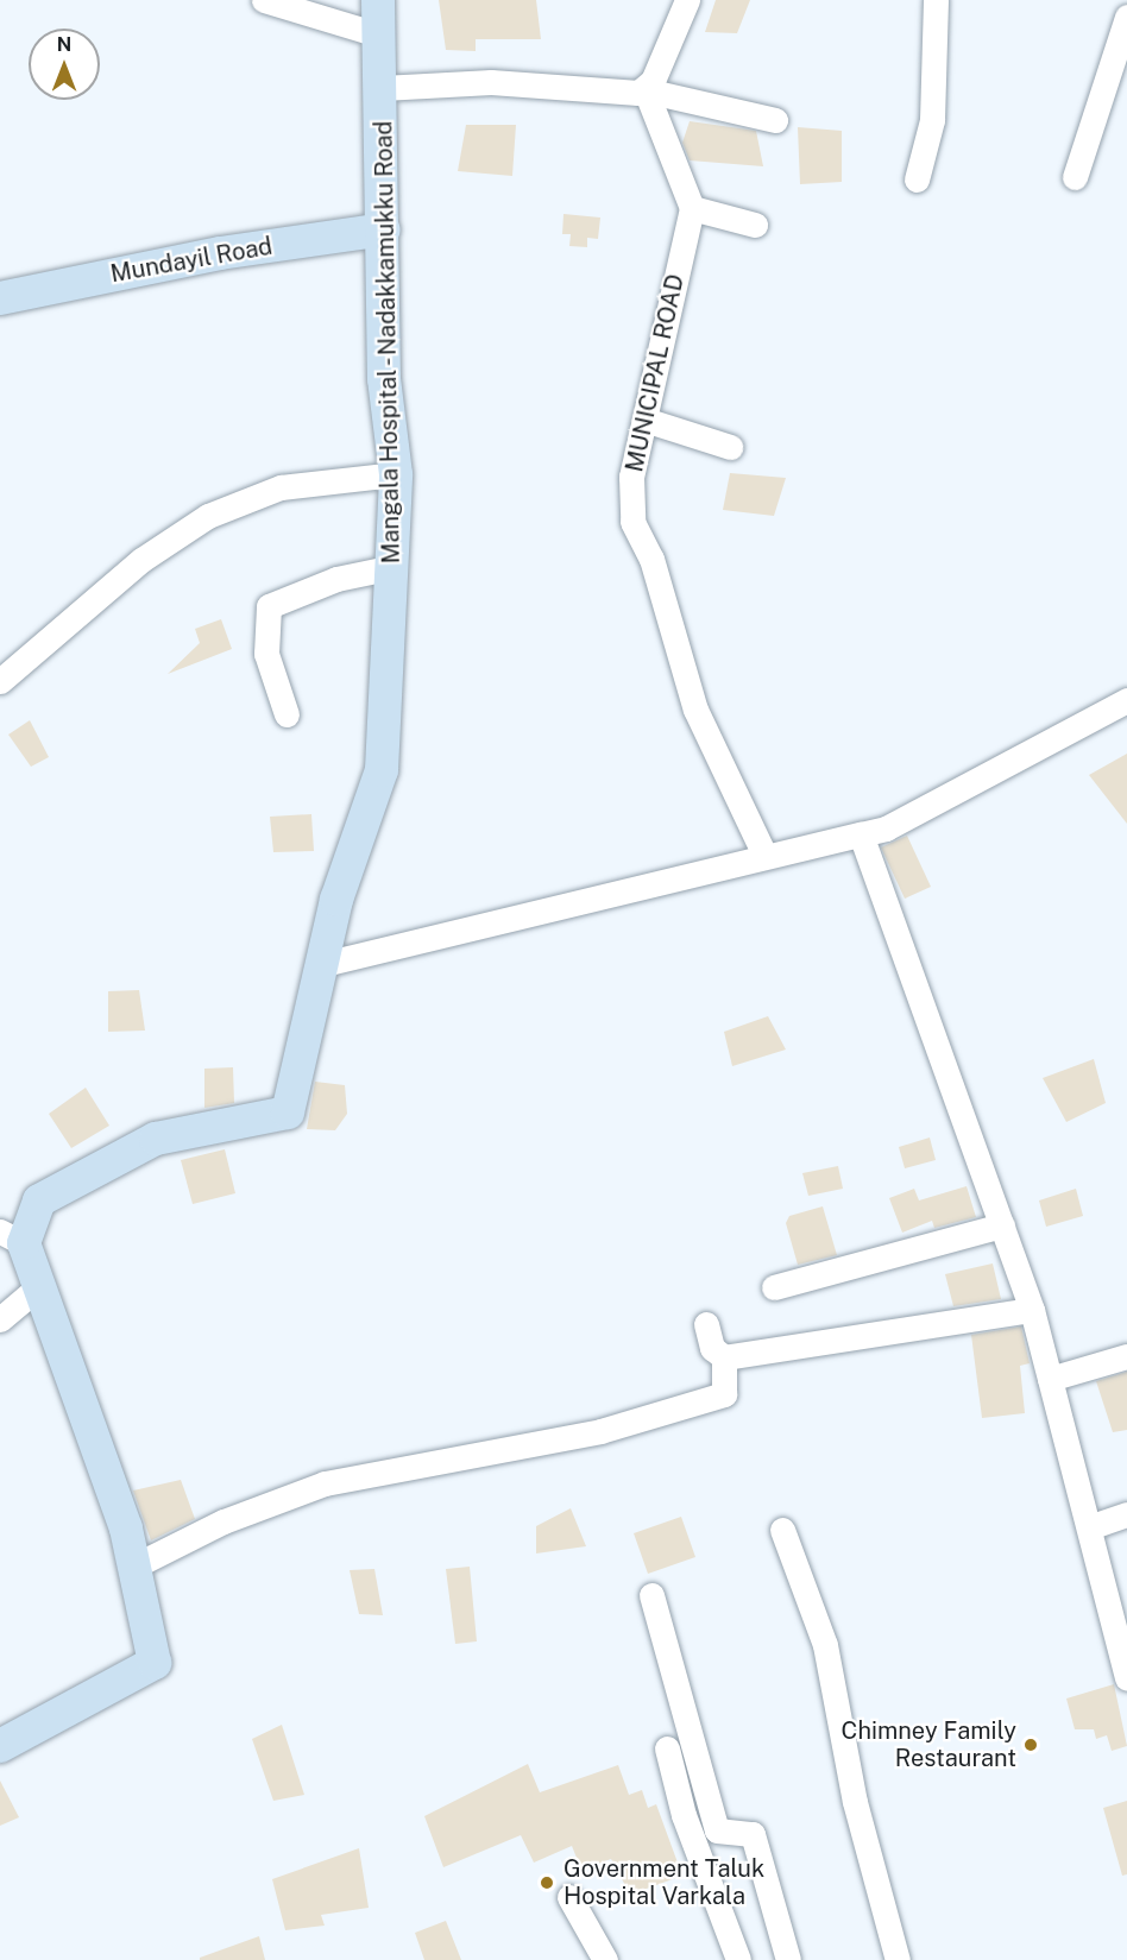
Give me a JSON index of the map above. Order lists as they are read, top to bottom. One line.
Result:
{"streets":{"main road":["Mundayil Road","Mangala Hospital - Nadakkamukku Road"],"street":["MUNICIPAL ROAD"]},"crossings":[["Mundayil Road","Mangala Hospital - Nadakkamukku Road"]],"places":["Chimney Family Restaurant","Government Taluk Hospital Varkala"],"north":"top"}
